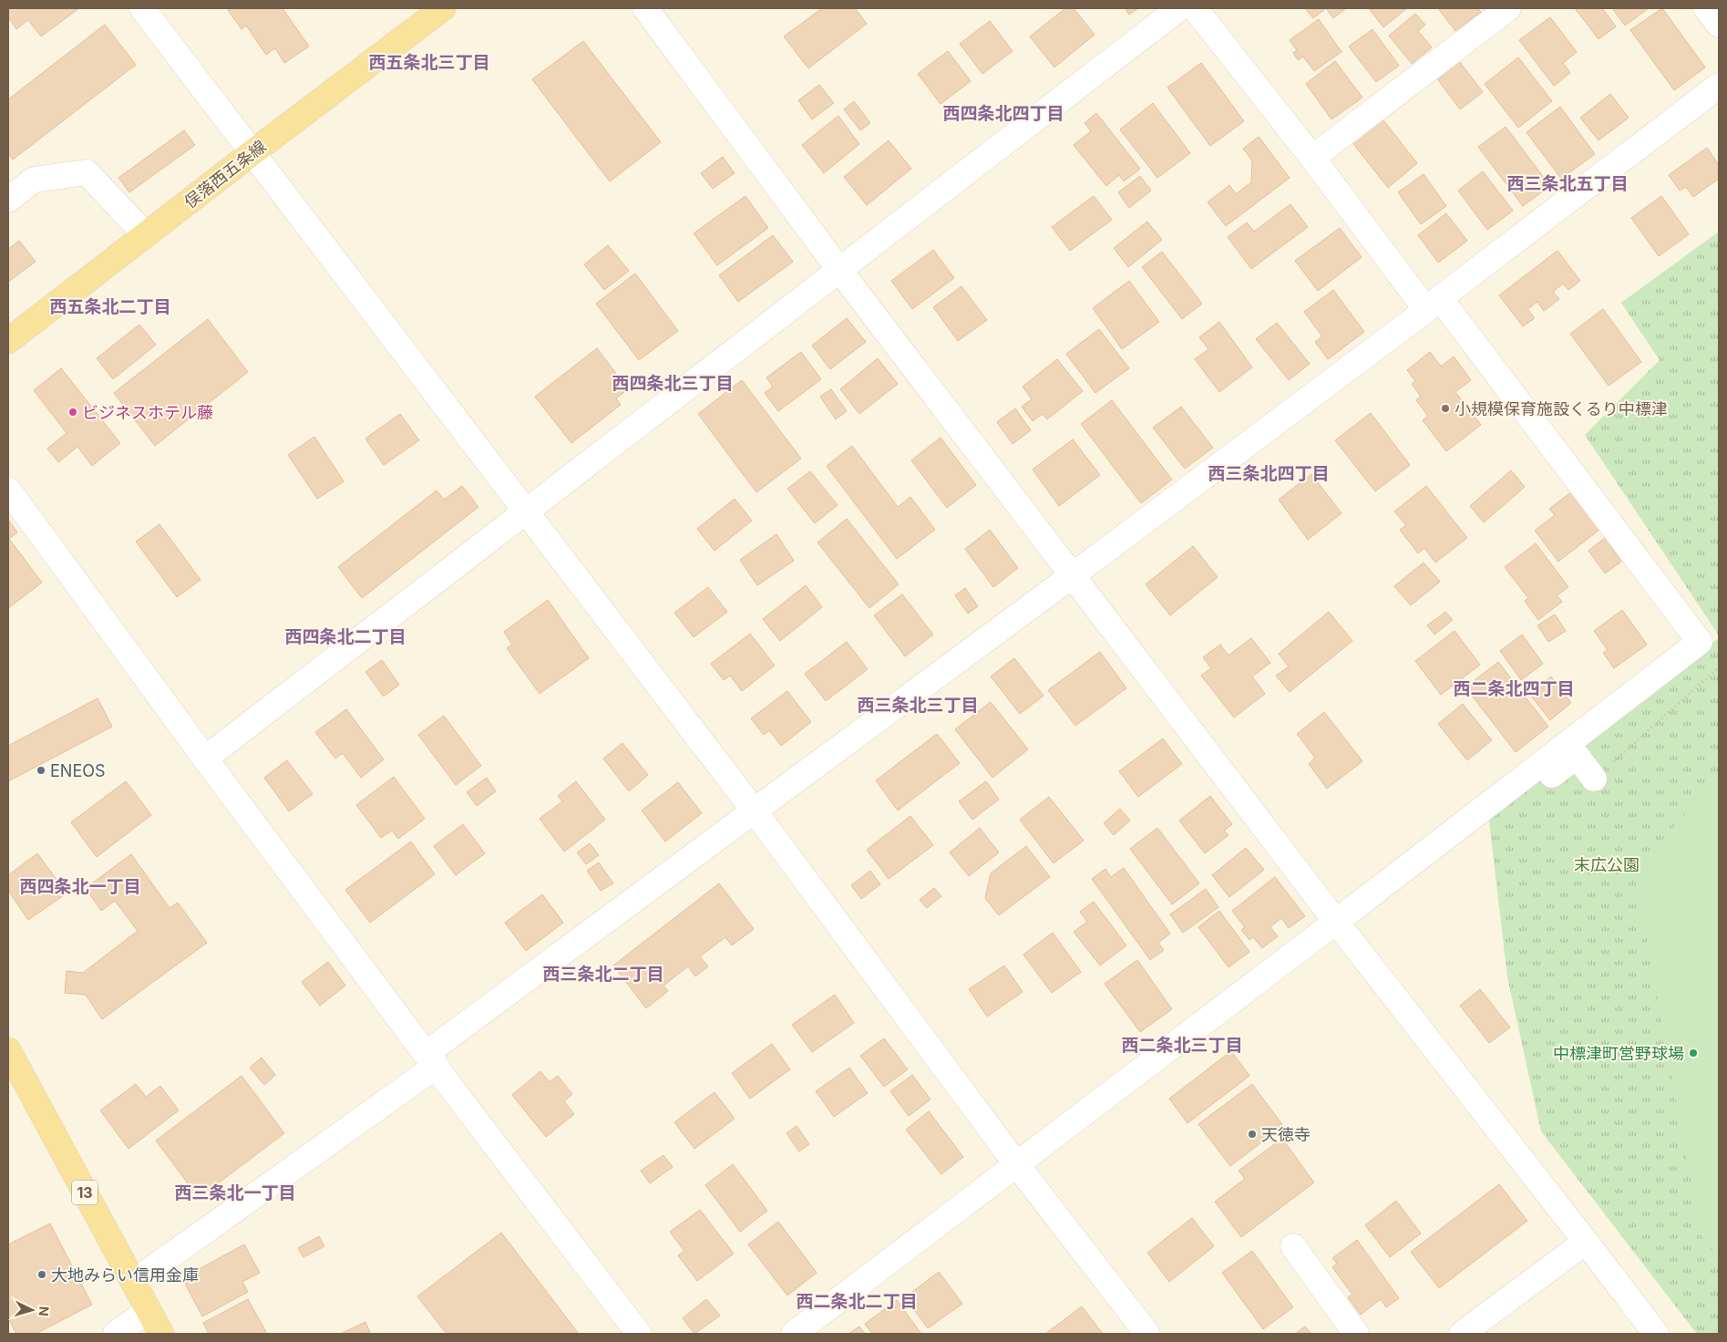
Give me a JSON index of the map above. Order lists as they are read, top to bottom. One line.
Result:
{"streets":{"main road":["俣落西五条線","13"]},"districts":["西五条北三丁目","西四条北四丁目","西三条北五丁目","西五条北二丁目","西四条北三丁目","西三条北四丁目","西四条北二丁目","西二条北四丁目","西三条北三丁目","西四条北一丁目","西三条北二丁目","西二条北三丁目","西三条北一丁目","西二条北二丁目"],"parks":["末広公園"],"places":["小規模保育施設くるり中標津","ビジネスホテル藤","ENEOS","中標津町営野球場","天徳寺","大地みらい信用金庫"],"north":"right"}
